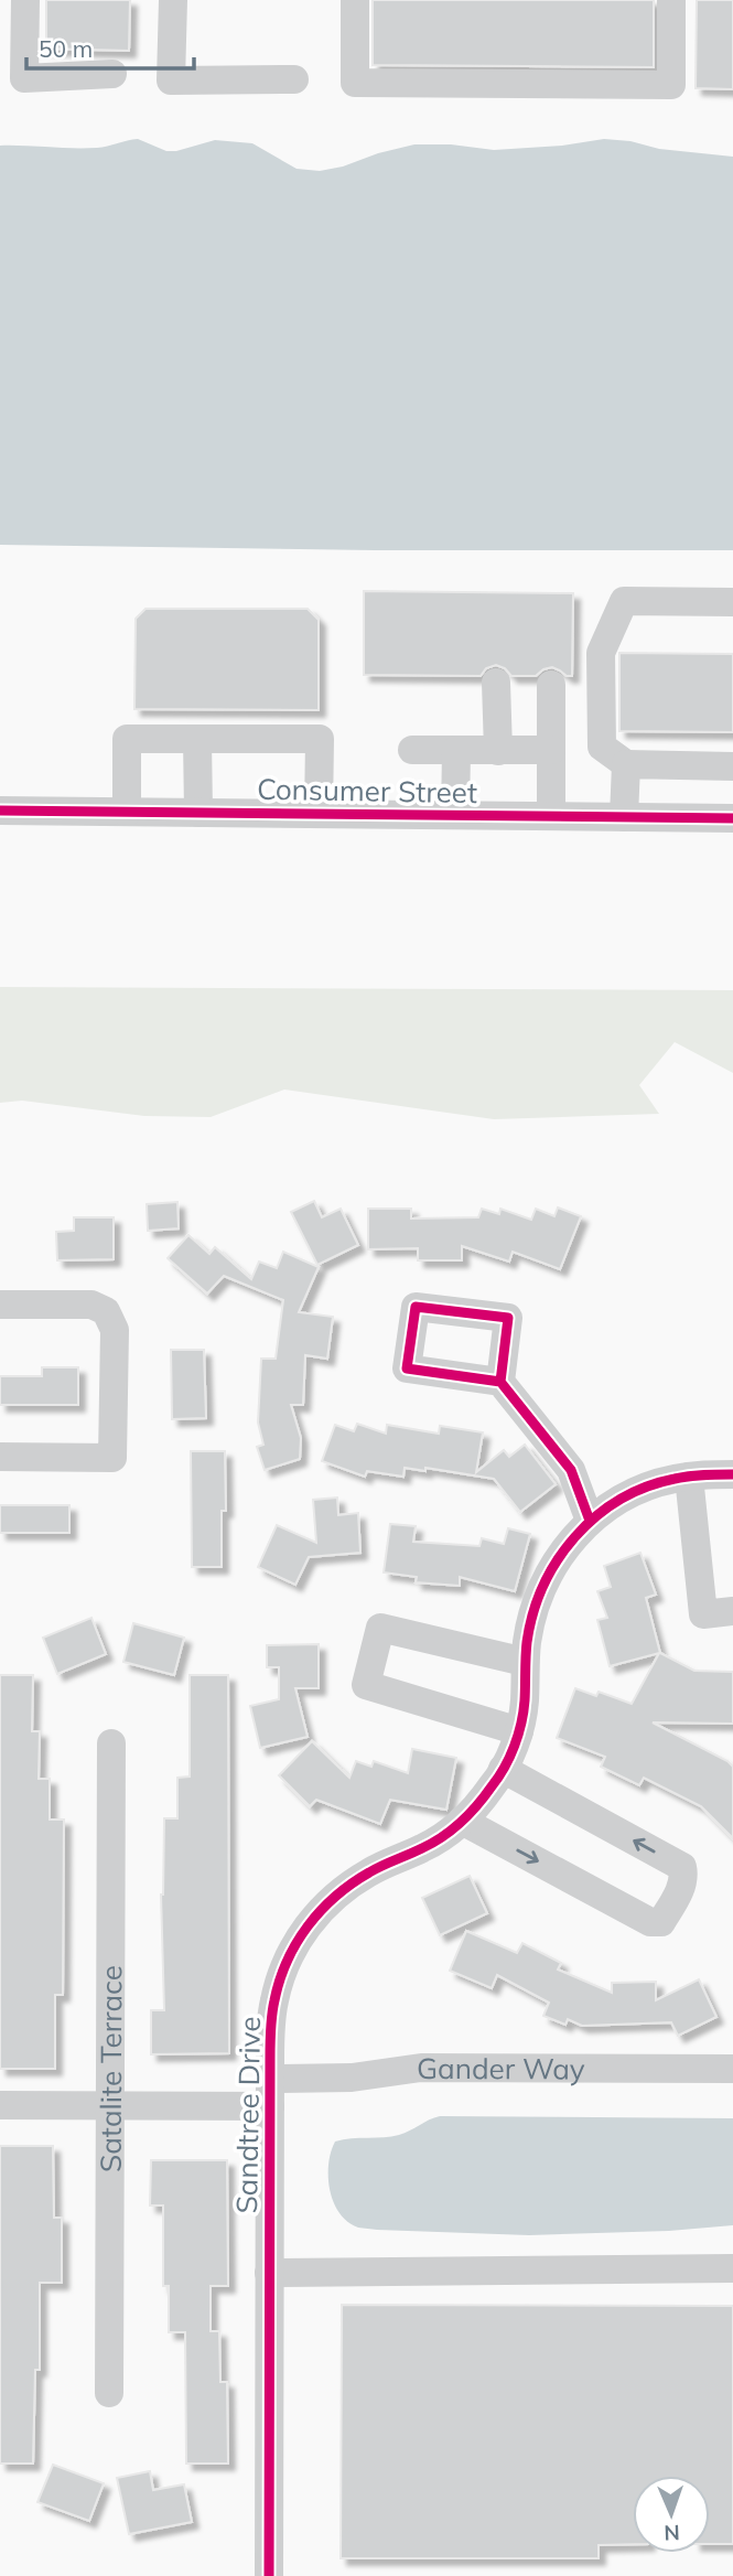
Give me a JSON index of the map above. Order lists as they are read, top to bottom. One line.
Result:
{"streets":{"street":["Consumer Street","Satalite Terrace","Gander Way","Sandtree Drive"]},"crossings":[["Satalite Terrace","Gander Way"],["Gander Way","Sandtree Drive"]],"scale_bar":"50 m","north":"bottom"}
